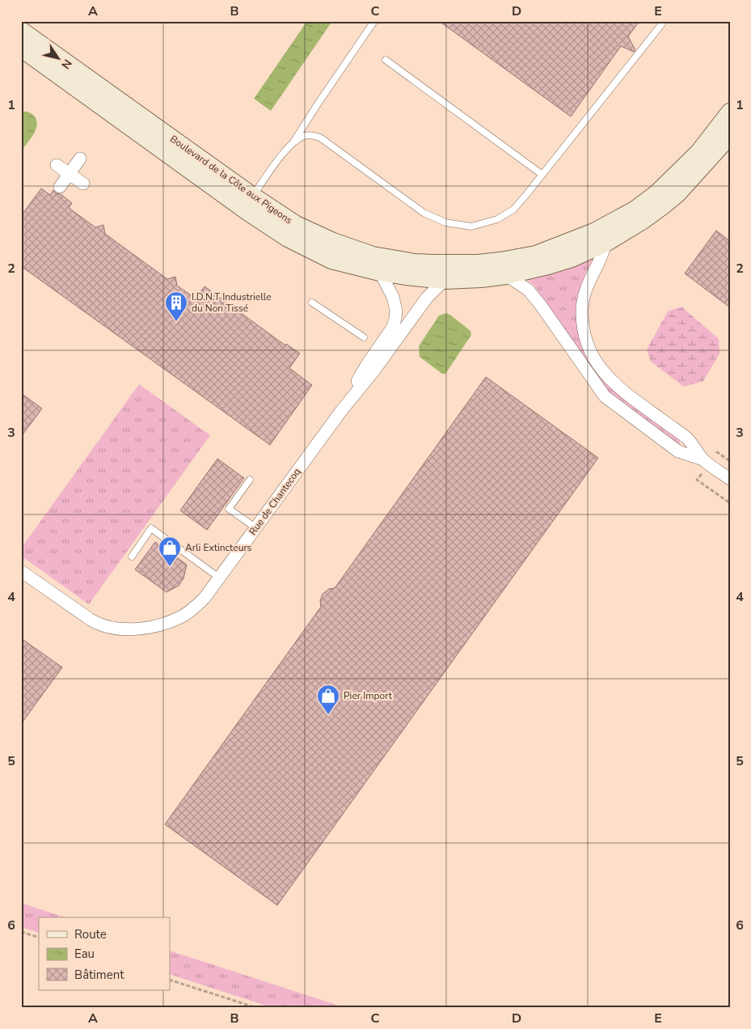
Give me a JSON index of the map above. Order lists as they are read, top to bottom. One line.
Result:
{"streets":{"street":["Boulevard de la Côte aux Pigeons","Rue de Chantecoq"]},"crossings":[["Boulevard de la Côte aux Pigeons","Rue de Chantecoq"]],"places":{"building":["I.D.N.T Industrielle du Non Tissé"],"shop":["Arli Extincteurs","Pier Import"]},"legend":["Route","Eau","Bâtiment"],"north":"bottom right","grid":{"columns":["A","B","C","D","E"],"rows":["1","2","3","4","5","6"]}}
